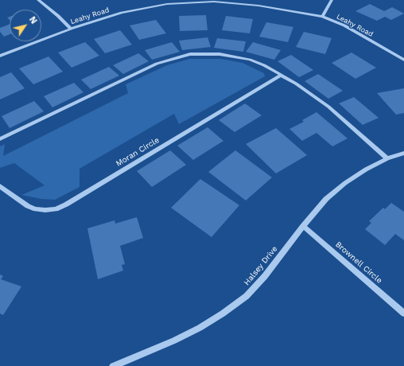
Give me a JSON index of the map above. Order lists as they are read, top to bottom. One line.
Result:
{"streets":{"street":["Leahy Road","Moran Circle","Brownell Circle","Halsey Drive"]},"crossings":[["Brownell Circle","Halsey Drive"]],"north":"top right"}
